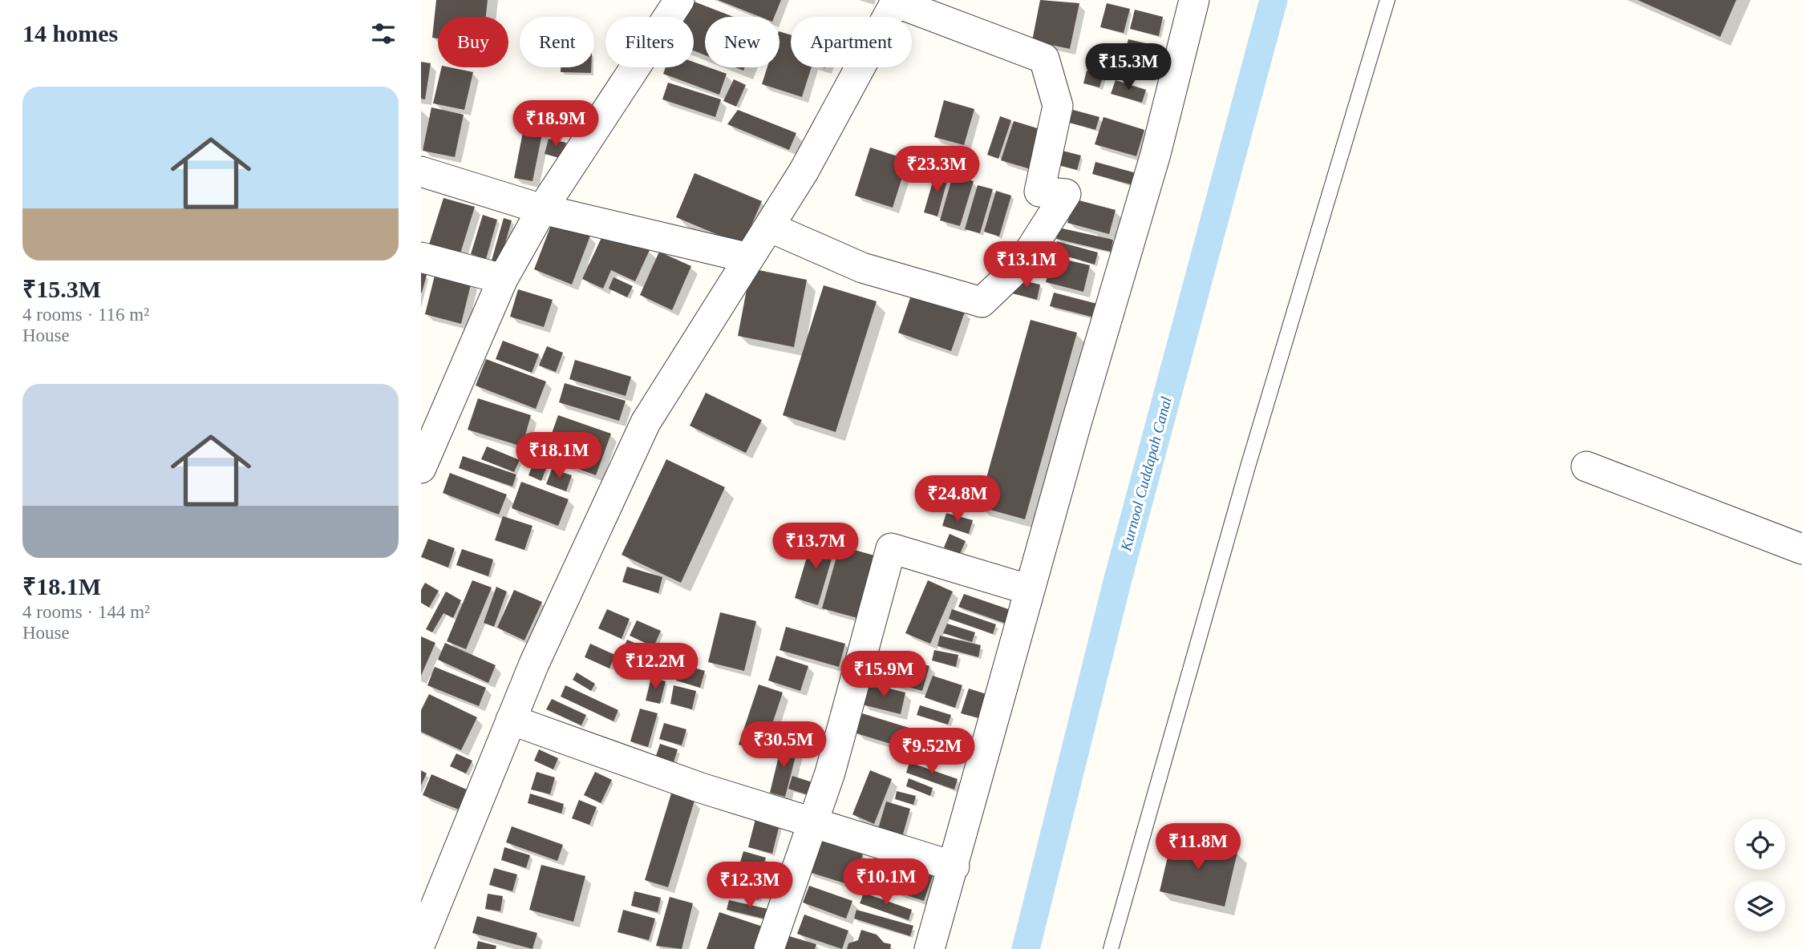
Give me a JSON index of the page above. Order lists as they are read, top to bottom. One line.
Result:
{"water":["Kurnool Cuddapah Canal"],"page":{"heading":"14 homes","chip":["Buy","Rent","Filters","New","Apartment"],"price":["₹15.3M","₹18.9M","₹23.3M","₹13.1M","₹18.1M","₹24.8M","₹13.7M","₹12.2M","₹15.9M","₹30.5M","₹9.52M","₹11.8M","₹10.1M","₹12.3M"],"list":[{"name":"₹15.3M","note":"4 rooms · 116 m² · House"},{"name":"₹18.1M","note":"4 rooms · 144 m² · House"}]}}
